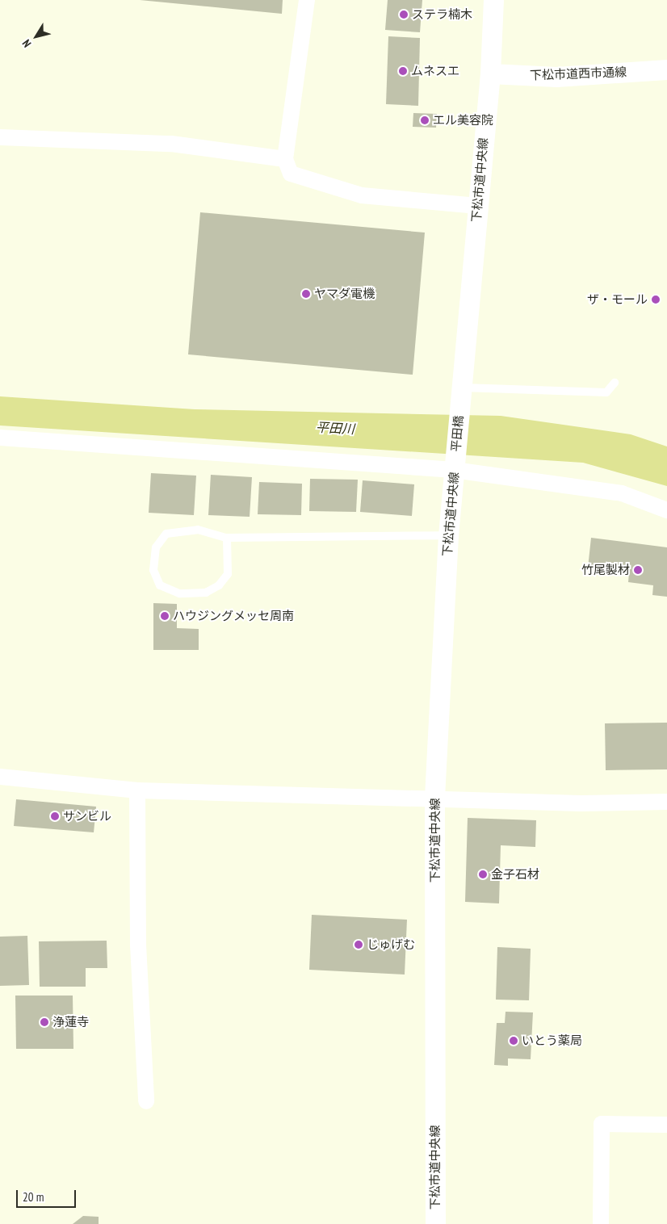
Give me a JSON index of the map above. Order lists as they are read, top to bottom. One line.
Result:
{"streets":{"street":["下松市道西市通線","下松市道中央線","平田橋"]},"crossings":[["下松市道西市通線","下松市道中央線"],["下松市道中央線","平田橋"]],"water":["平田川"],"places":["ステラ楠木","ムネスエ","エル美容院","ヤマダ電機","ザ・モール","竹尾製材","ハウジングメッセ周南","サンビル","金子石材","じゅげむ","浄蓮寺","いとう薬局"],"scale_bar":"20 m","north":"bottom left"}
